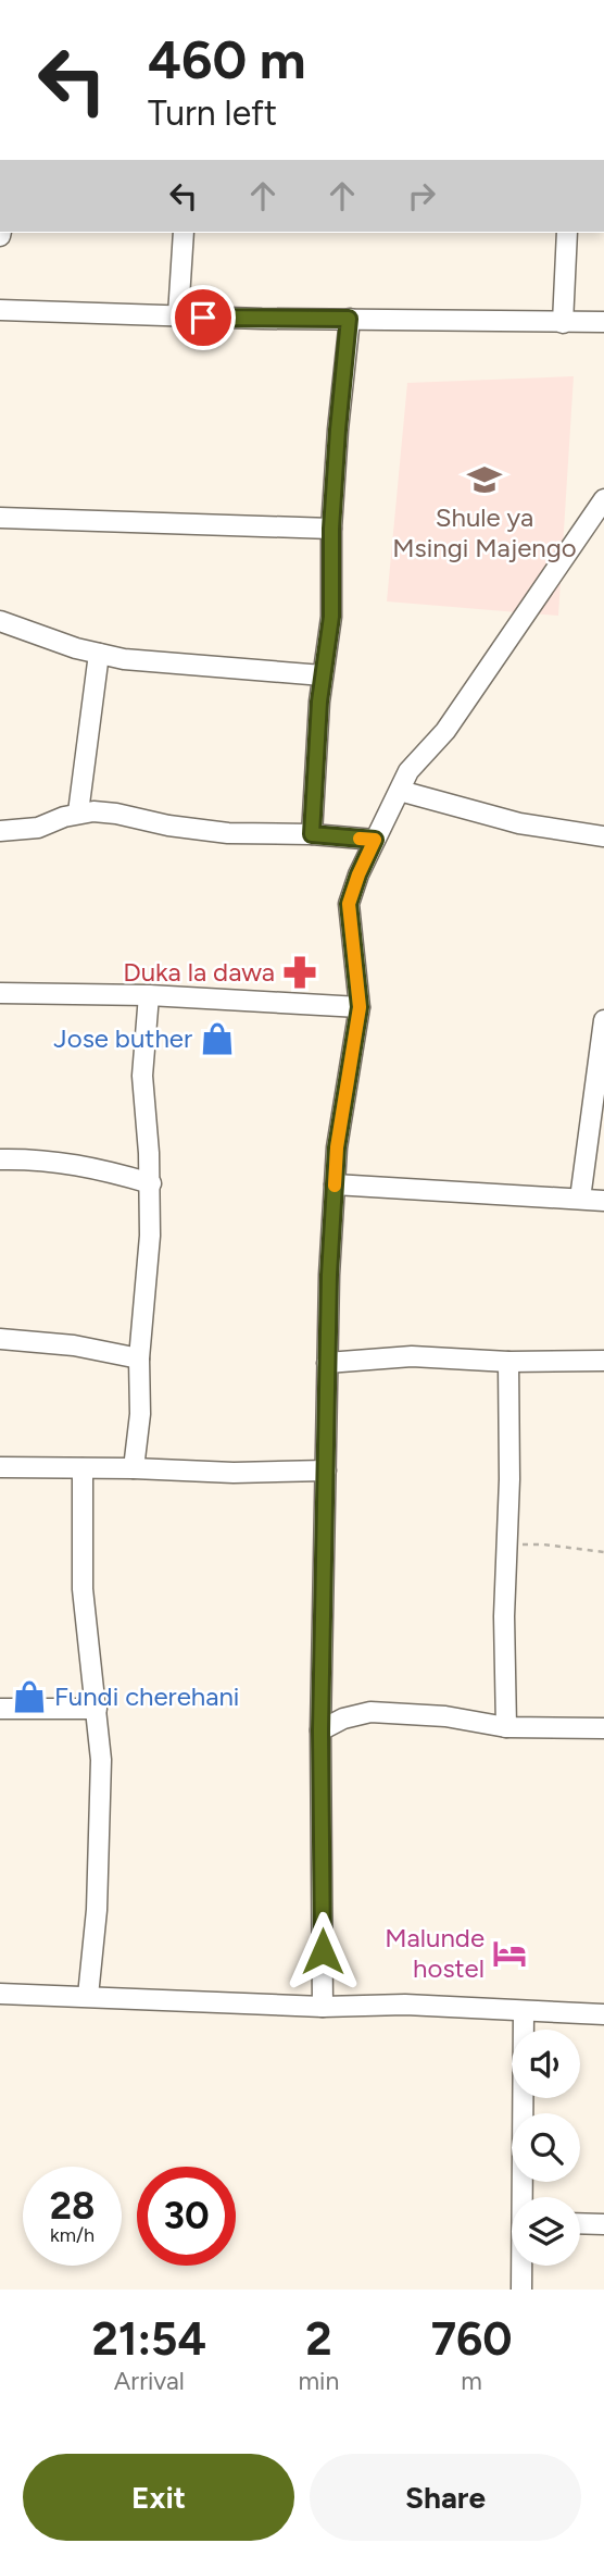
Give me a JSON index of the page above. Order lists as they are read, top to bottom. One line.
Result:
{"places":{"school or university":["Shule ya Msingi Majengo"],"pharmacy":["Duka la dawa"],"shop":["Jose buther","Fundi cherehani"],"hotel":["Malunde hostel"]},"page":{"turn":["460 m","Turn left"],"speed":"28 km/h","limit":"30","eta":["21:54","Arrival","2","min","760","m"],"buttons":["Exit","Share"]}}
